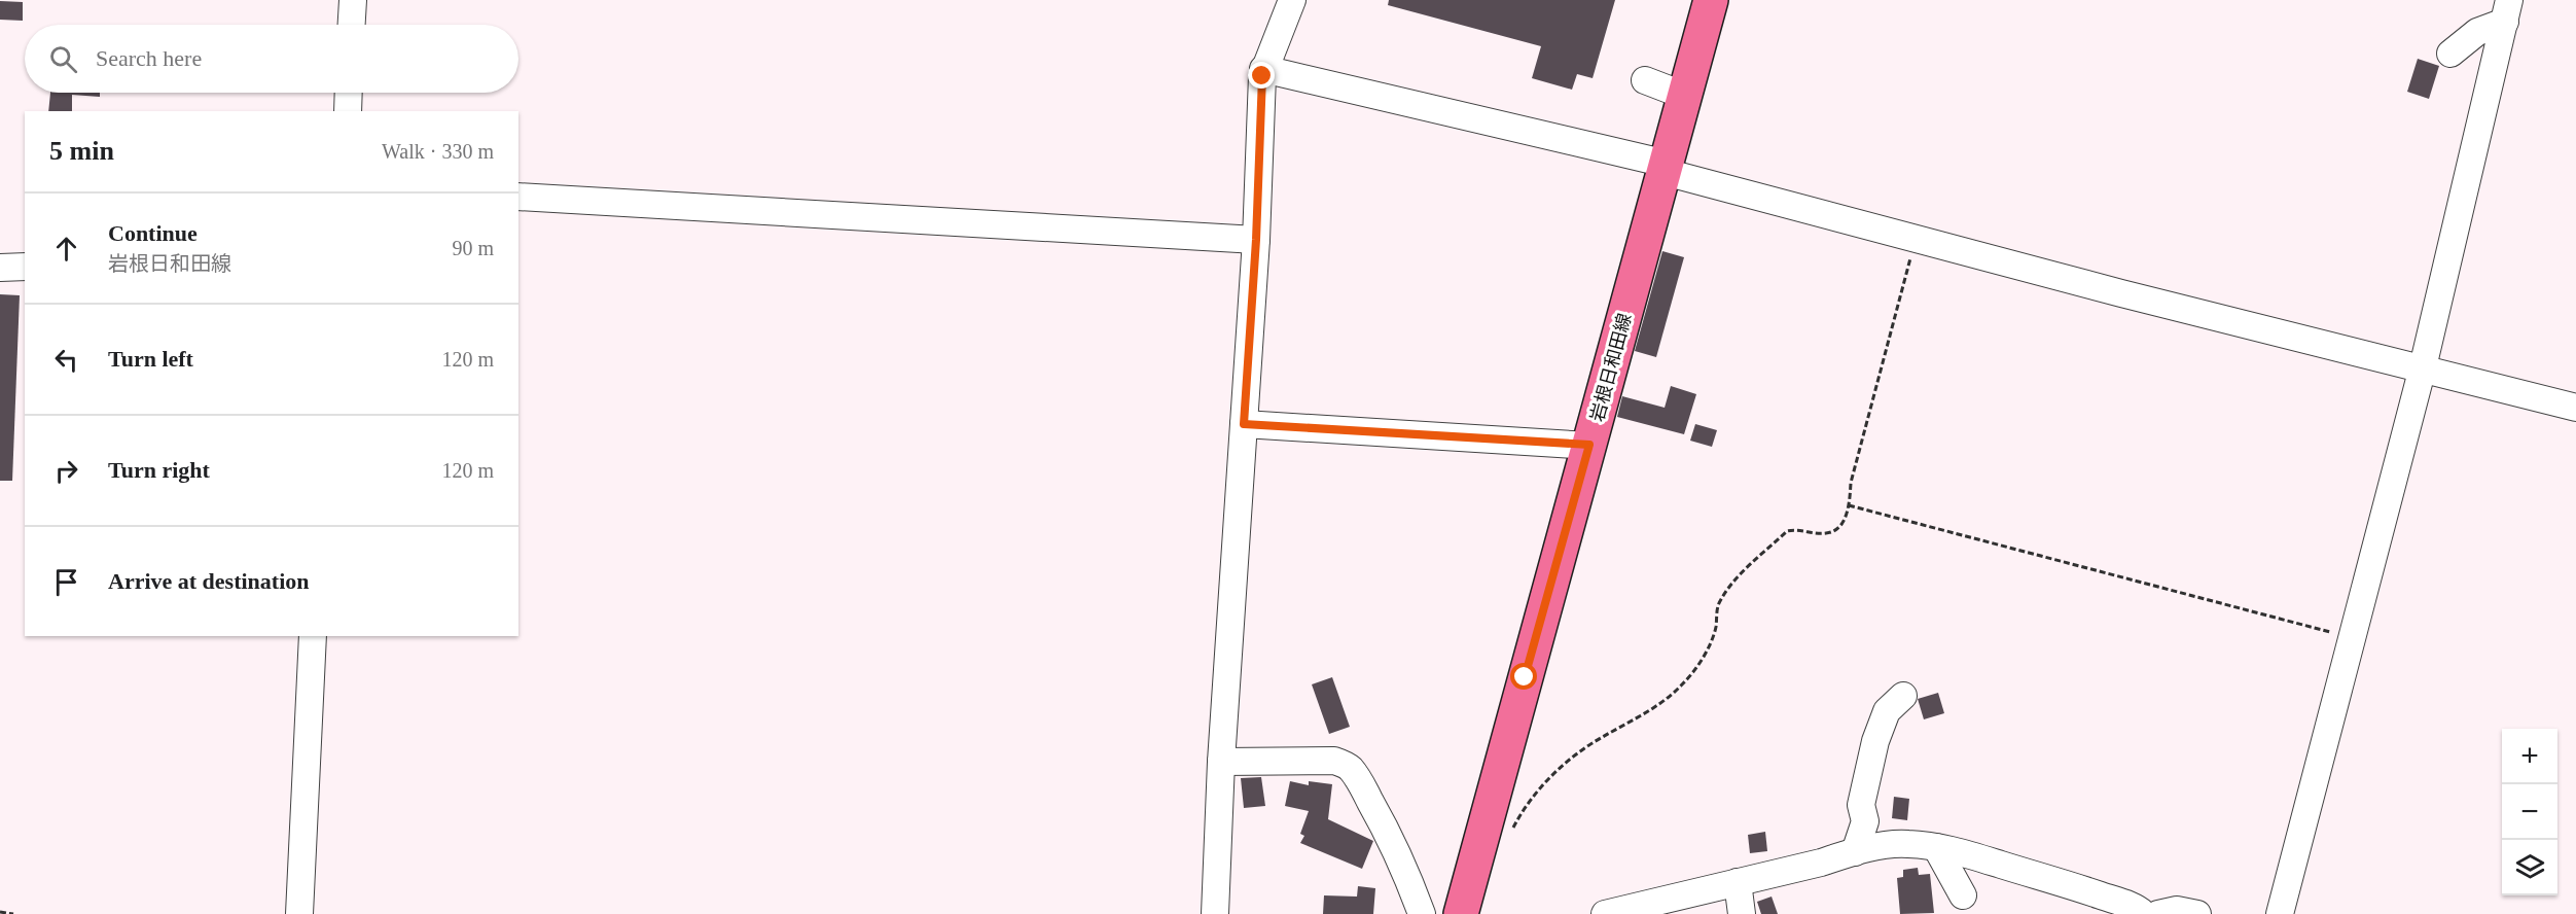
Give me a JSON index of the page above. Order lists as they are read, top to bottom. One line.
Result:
{"streets":{"main road":["岩根日和田線"]},"page":{"search":"Search here","heading":["5 min","Walk · 330 m"],"list":[["Continue","岩根日和田線","90 m"],["Turn left","120 m"],["Turn right","120 m"],"Arrive at destination"],"map_buttons":["+","−"]}}
